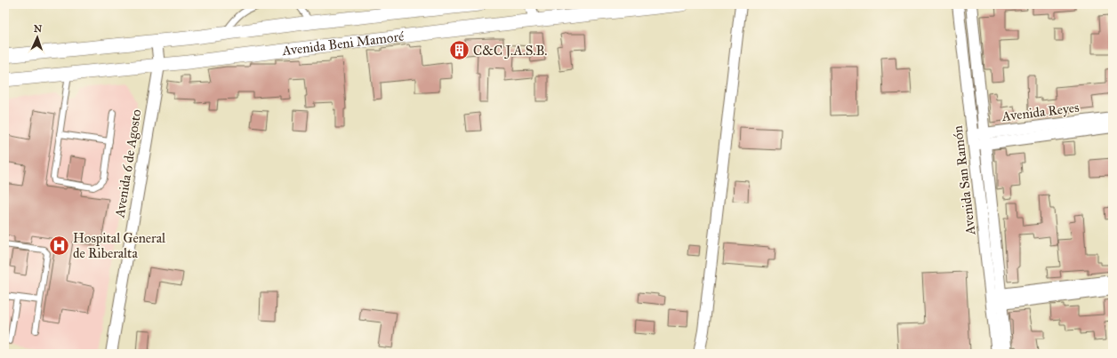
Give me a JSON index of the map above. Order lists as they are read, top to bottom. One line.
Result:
{"streets":{"street":["Avenida Beni Mamoré","Avenida Reyes","Avenida 6 de Agosto","Avenida San Ramón"]},"crossings":[["Avenida Beni Mamoré","Avenida 6 de Agosto"],["Avenida Reyes","Avenida San Ramón"]],"places":{"building":["C&C J.A.S.B."],"hospital":["Hospital General de Riberalta"]},"north":"top"}
